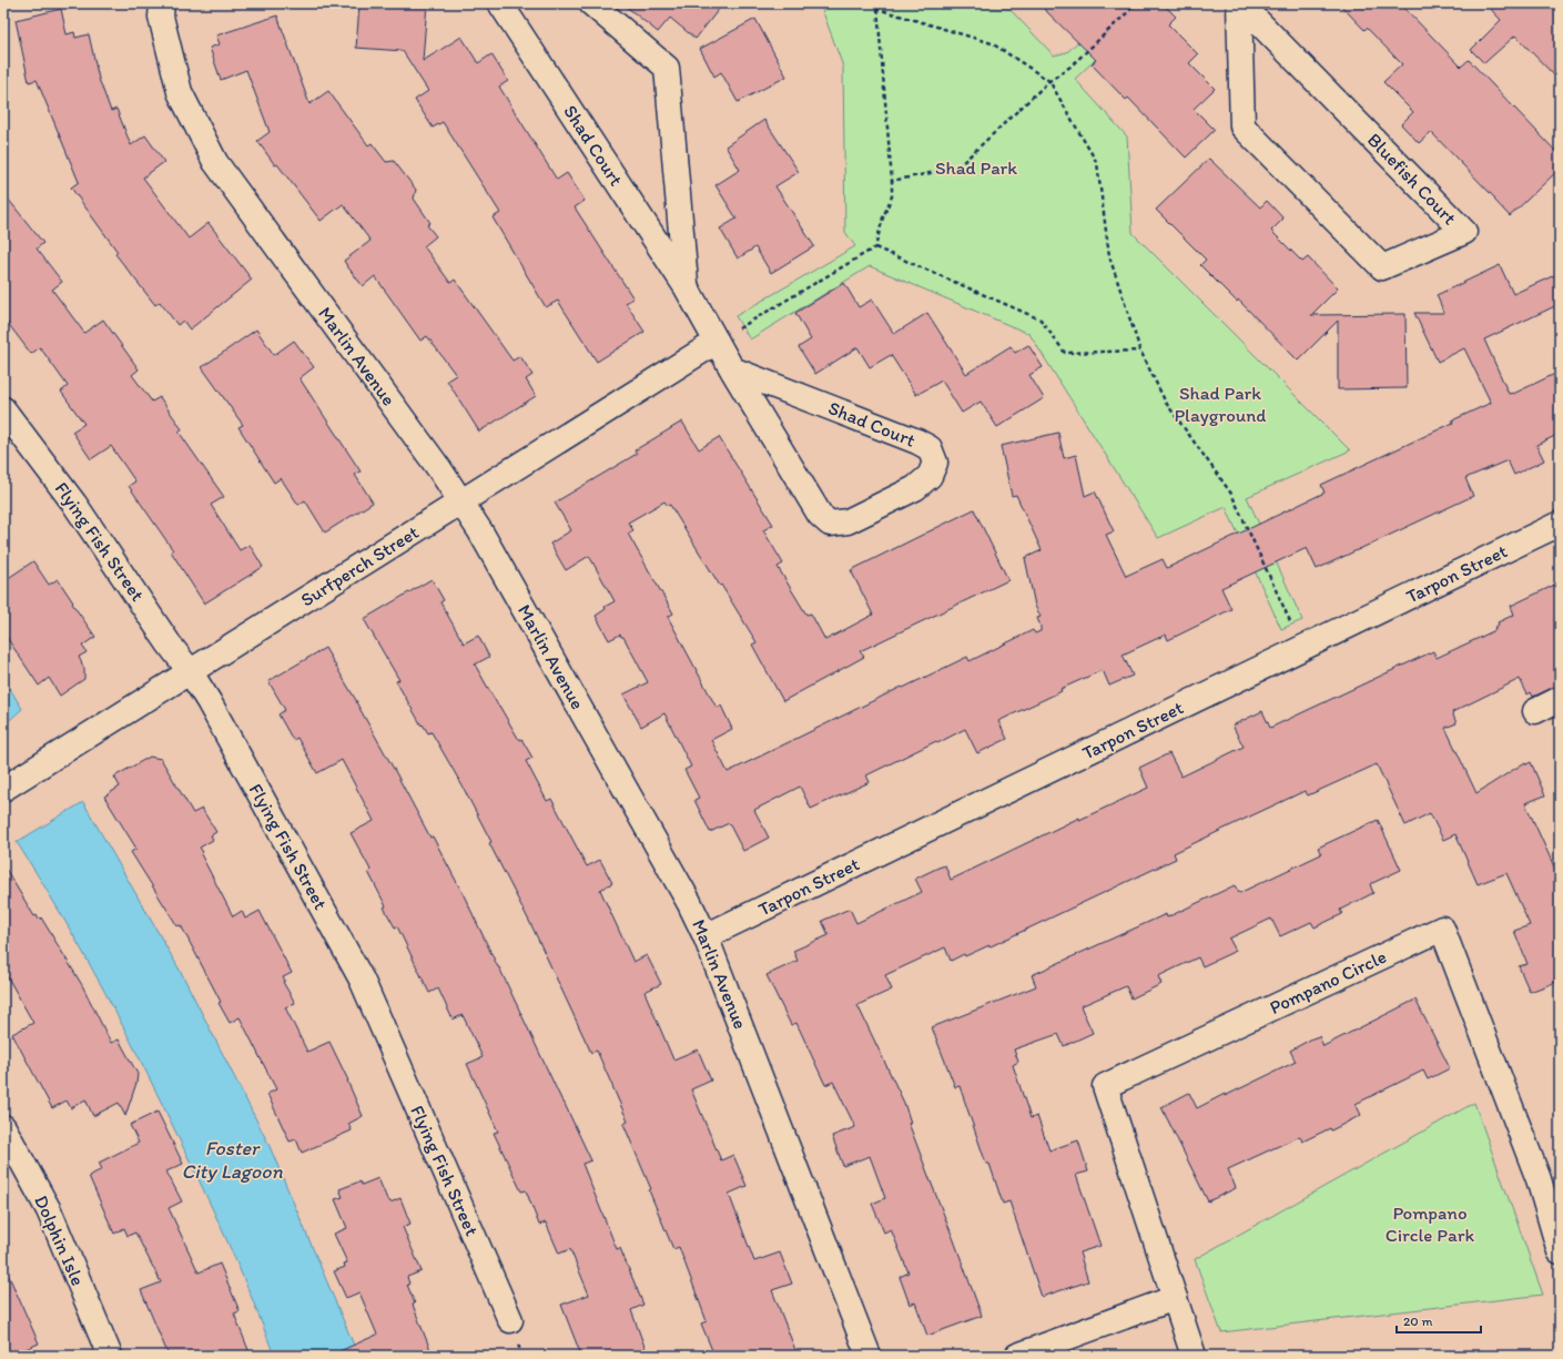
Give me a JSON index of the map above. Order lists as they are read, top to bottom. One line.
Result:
{"streets":{"street":["Shad Court","Bluefish Court","Marlin Avenue","Flying Fish Street","Surfperch Street","Tarpon Street","Pompano Circle","Dolphin Isle"]},"crossings":[["Shad Court","Surfperch Street"],["Marlin Avenue","Surfperch Street"],["Marlin Avenue","Tarpon Street"],["Flying Fish Street","Surfperch Street"]],"water":["Foster City Lagoon"],"parks":["Shad Park","Shad Park Playground","Pompano Circle Park"],"scale_bar":"20 m"}
